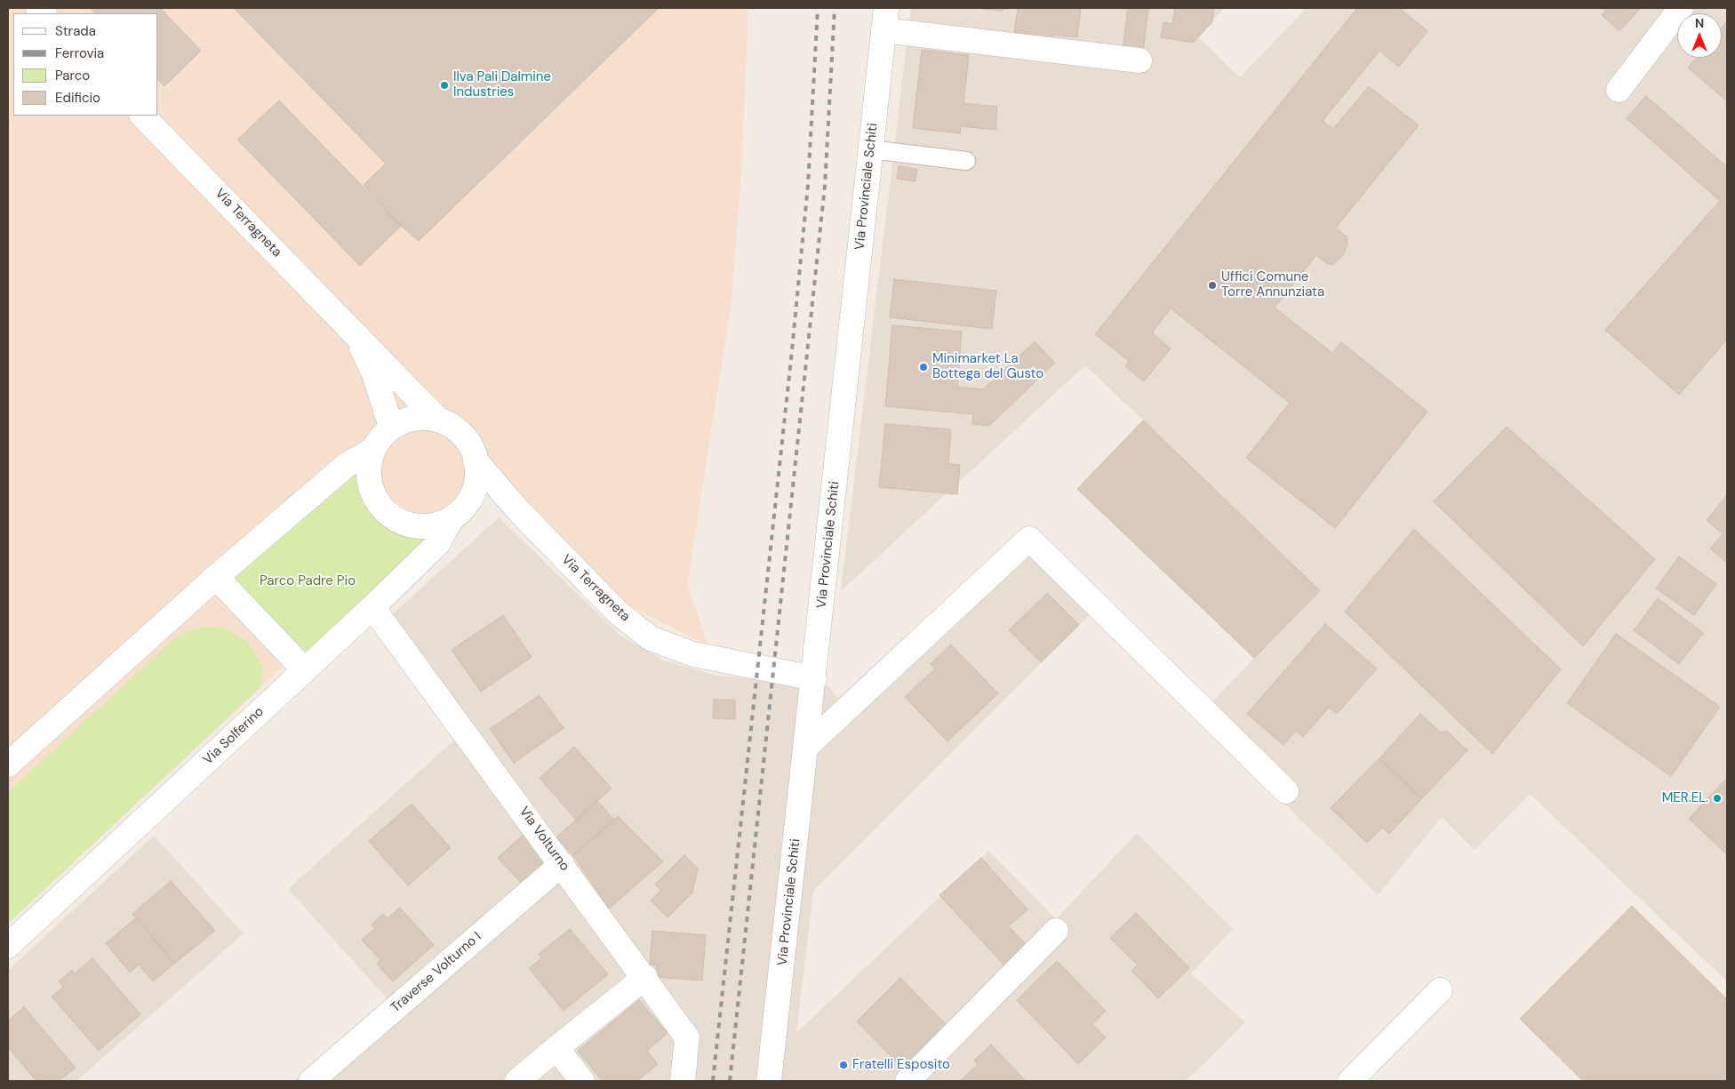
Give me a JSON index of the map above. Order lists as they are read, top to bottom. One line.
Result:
{"streets":{"street":["Via Provinciale Schiti","Via Terragneta","Via Solferino","Via Volturno","Traverse Volturno I"]},"crossings":[["Via Provinciale Schiti","Via Terragneta"],["Via Terragneta","Via Solferino"],["Via Solferino","Via Volturno"],["Via Volturno","Traverse Volturno I"]],"parks":["Parco Padre Pio"],"places":["Ilva Pali Dalmine Industries","Uffici Comune Torre Annunziata","Minimarket La Bottega del Gusto","MER.EL.","Fratelli Esposito"],"legend":["Strada","Ferrovia","Parco","Edificio"],"north":"top"}
